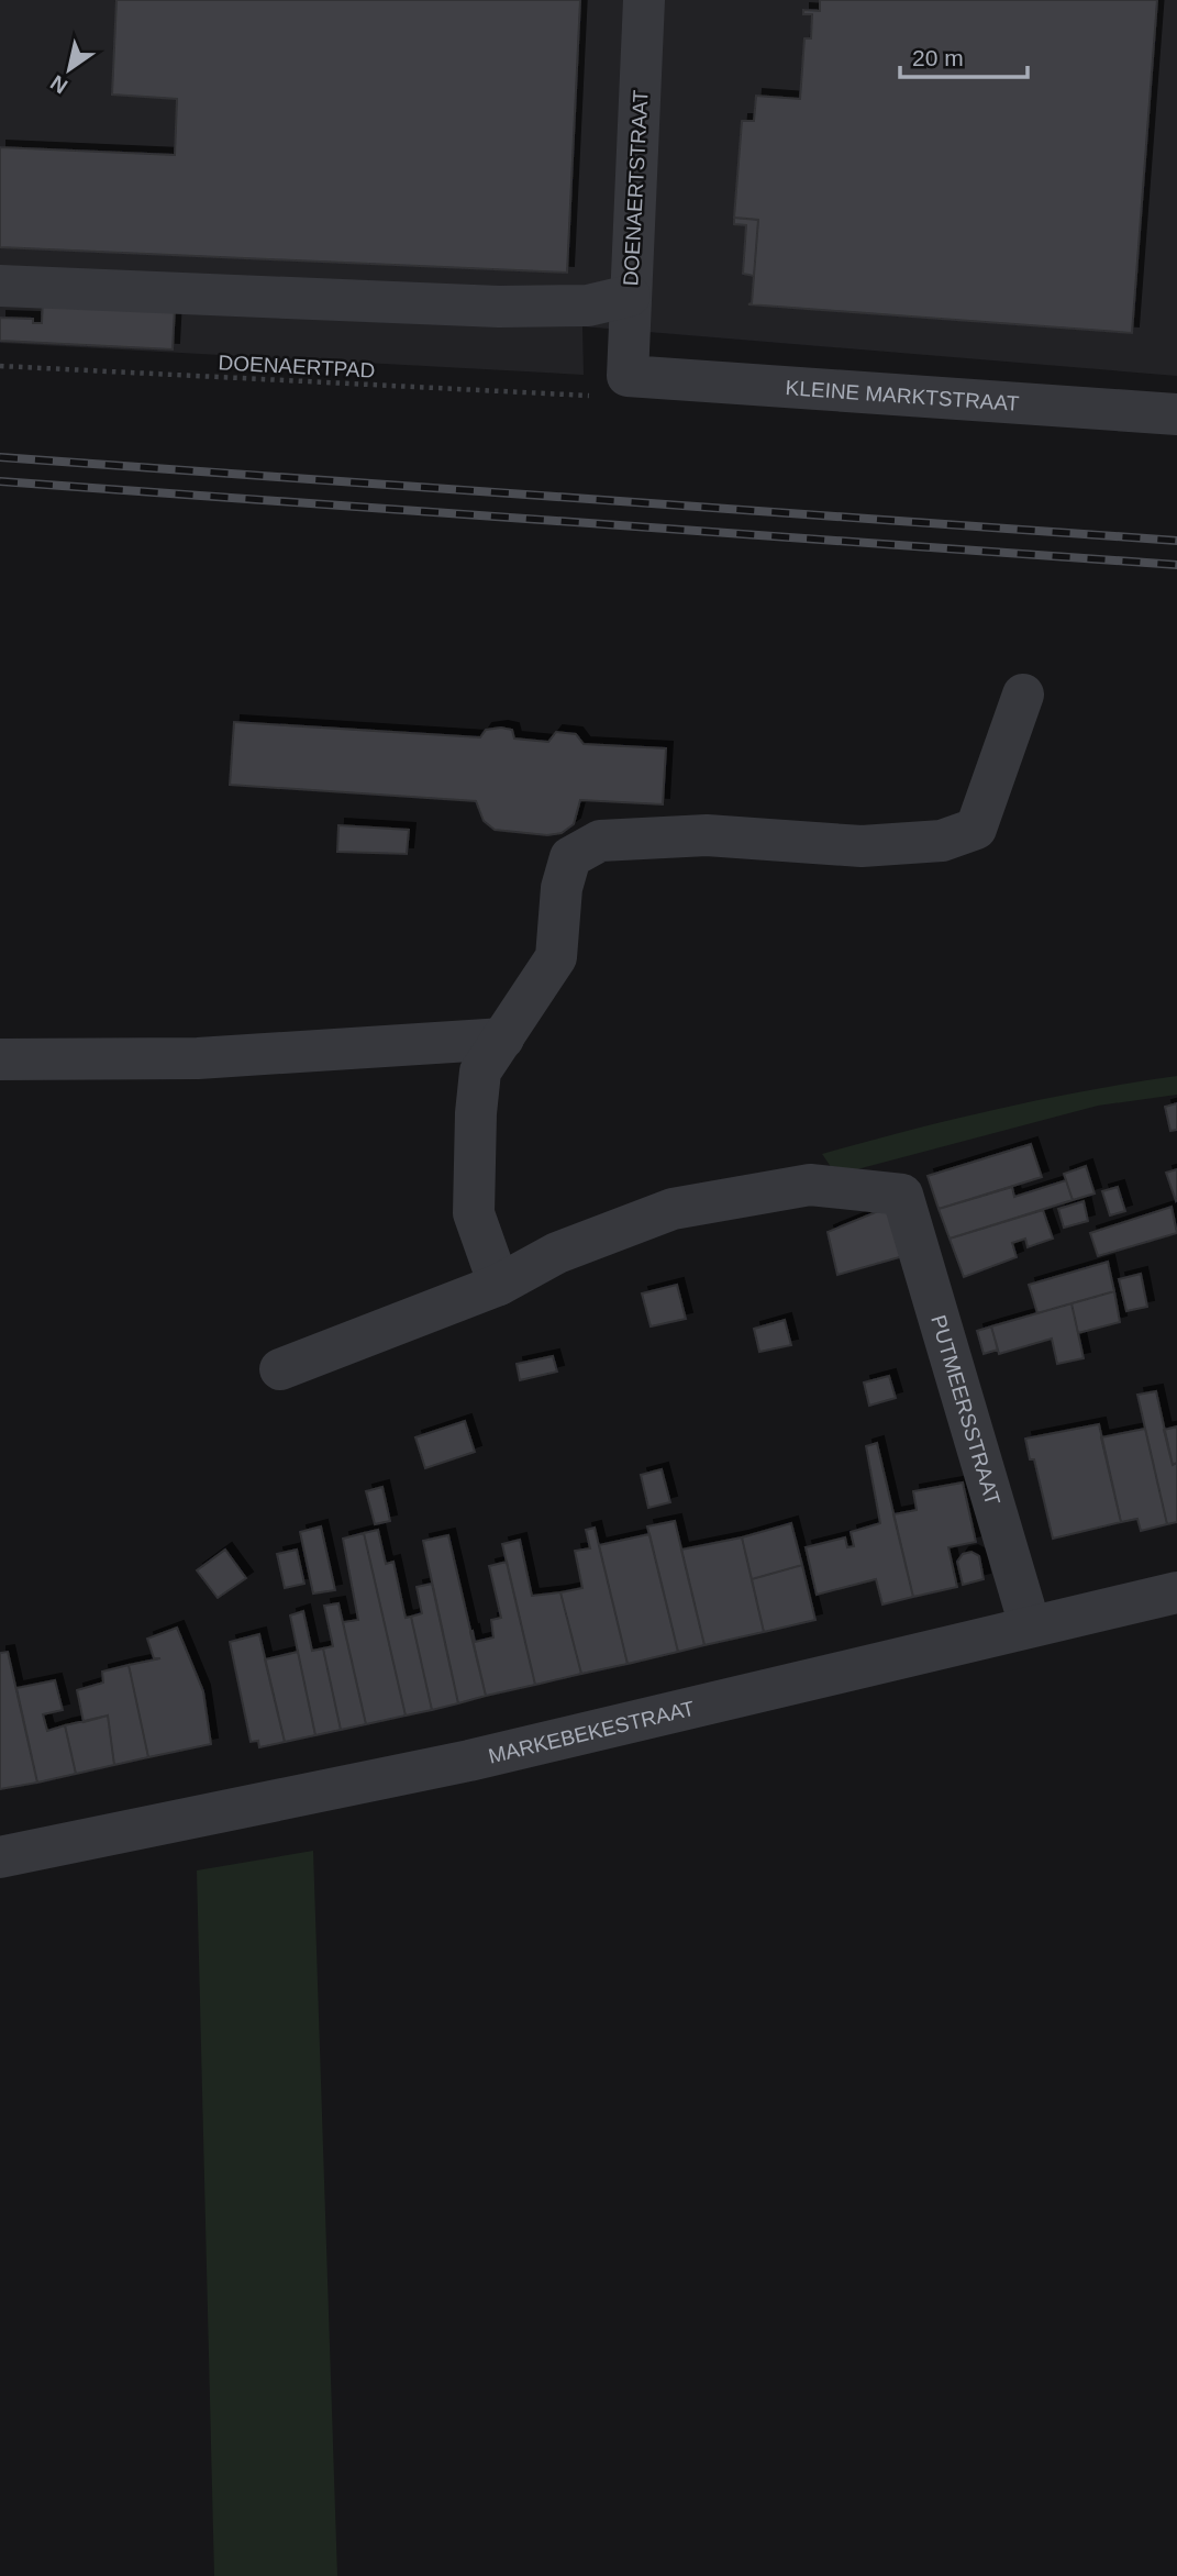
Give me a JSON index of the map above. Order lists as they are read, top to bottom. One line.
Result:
{"streets":{"street":["DOENAERTSTRAAT","KLEINE MARKTSTRAAT","PUTMEERSSTRAAT","MARKEBEKESTRAAT"],"path":["DOENAERTPAD"]},"crossings":[["DOENAERTSTRAAT","DOENAERTPAD"],["DOENAERTSTRAAT","KLEINE MARKTSTRAAT"],["DOENAERTPAD","KLEINE MARKTSTRAAT"],["PUTMEERSSTRAAT","MARKEBEKESTRAAT"]],"scale_bar":"20 m","north":"bottom left"}
